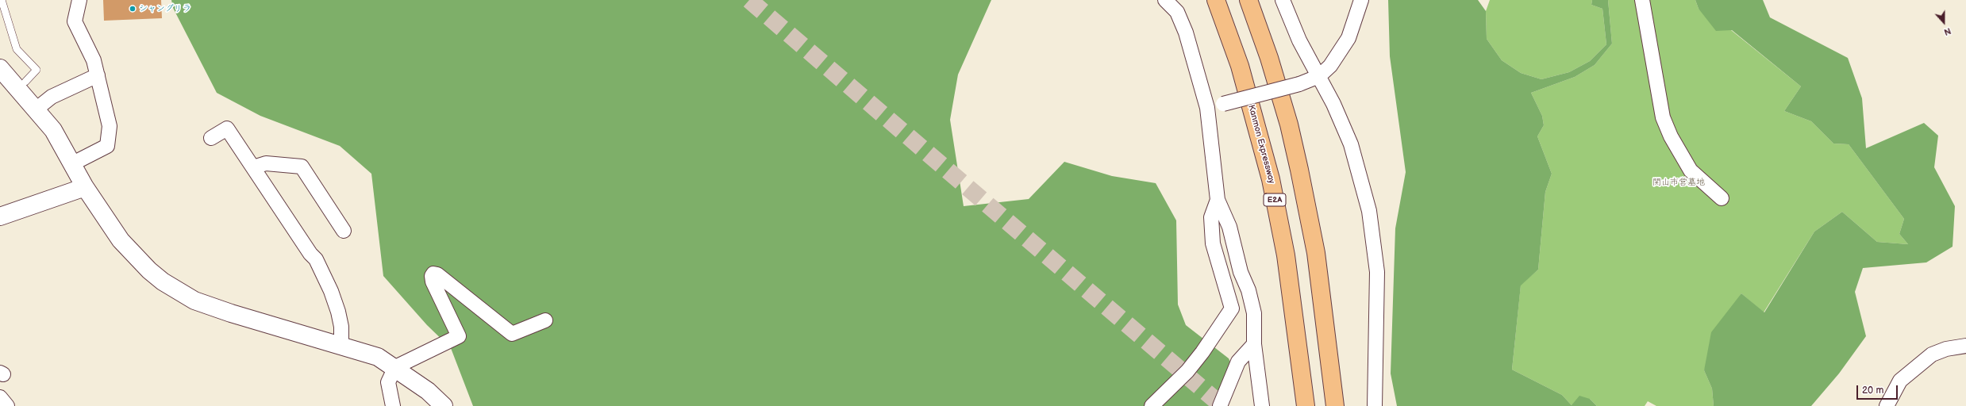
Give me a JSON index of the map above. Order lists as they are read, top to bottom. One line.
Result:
{"streets":{"highway":["Kanmon Expressway","E2A"]},"parks":["関山市営墓地"],"places":["シャングリラ"],"scale_bar":"20 m","north":"bottom"}
